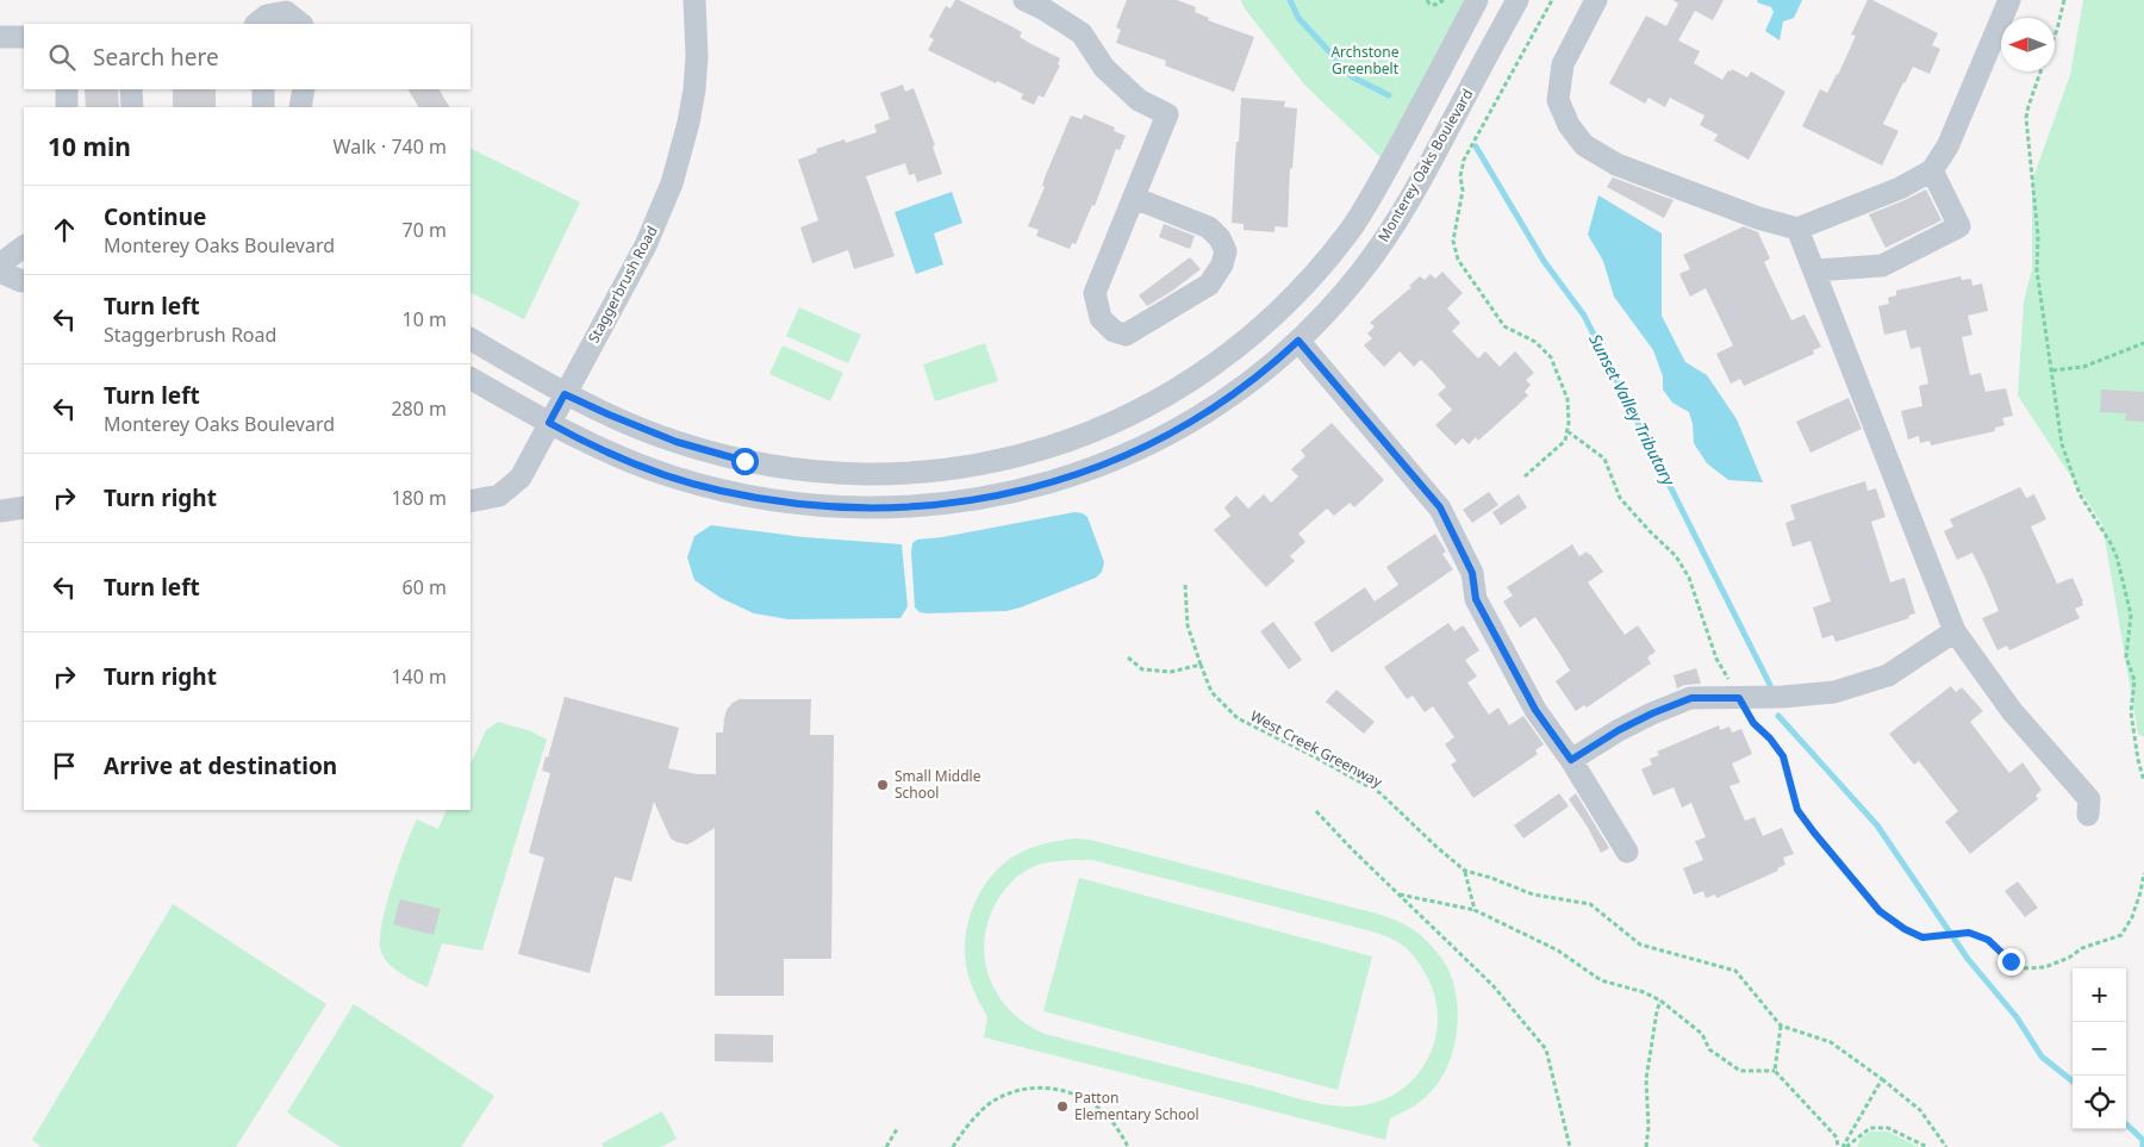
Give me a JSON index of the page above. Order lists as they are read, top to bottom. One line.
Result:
{"streets":{"street":["Monterey Oaks Boulevard","Staggerbrush Road"],"path":["West Creek Greenway"]},"crossings":[["Monterey Oaks Boulevard","Staggerbrush Road"]],"water":["Sunset Valley Tributary"],"parks":["Archstone Greenbelt"],"places":["Small Middle School","Patton Elementary School"],"north":"left","page":{"search":"Search here","heading":["10 min","Walk · 740 m"],"list":[["Continue","Monterey Oaks Boulevard","70 m"],["Turn left","Staggerbrush Road","10 m"],["Turn left","Monterey Oaks Boulevard","280 m"],["Turn right","180 m"],["Turn left","60 m"],["Turn right","140 m"],"Arrive at destination"],"map_buttons":["+","−"]}}
